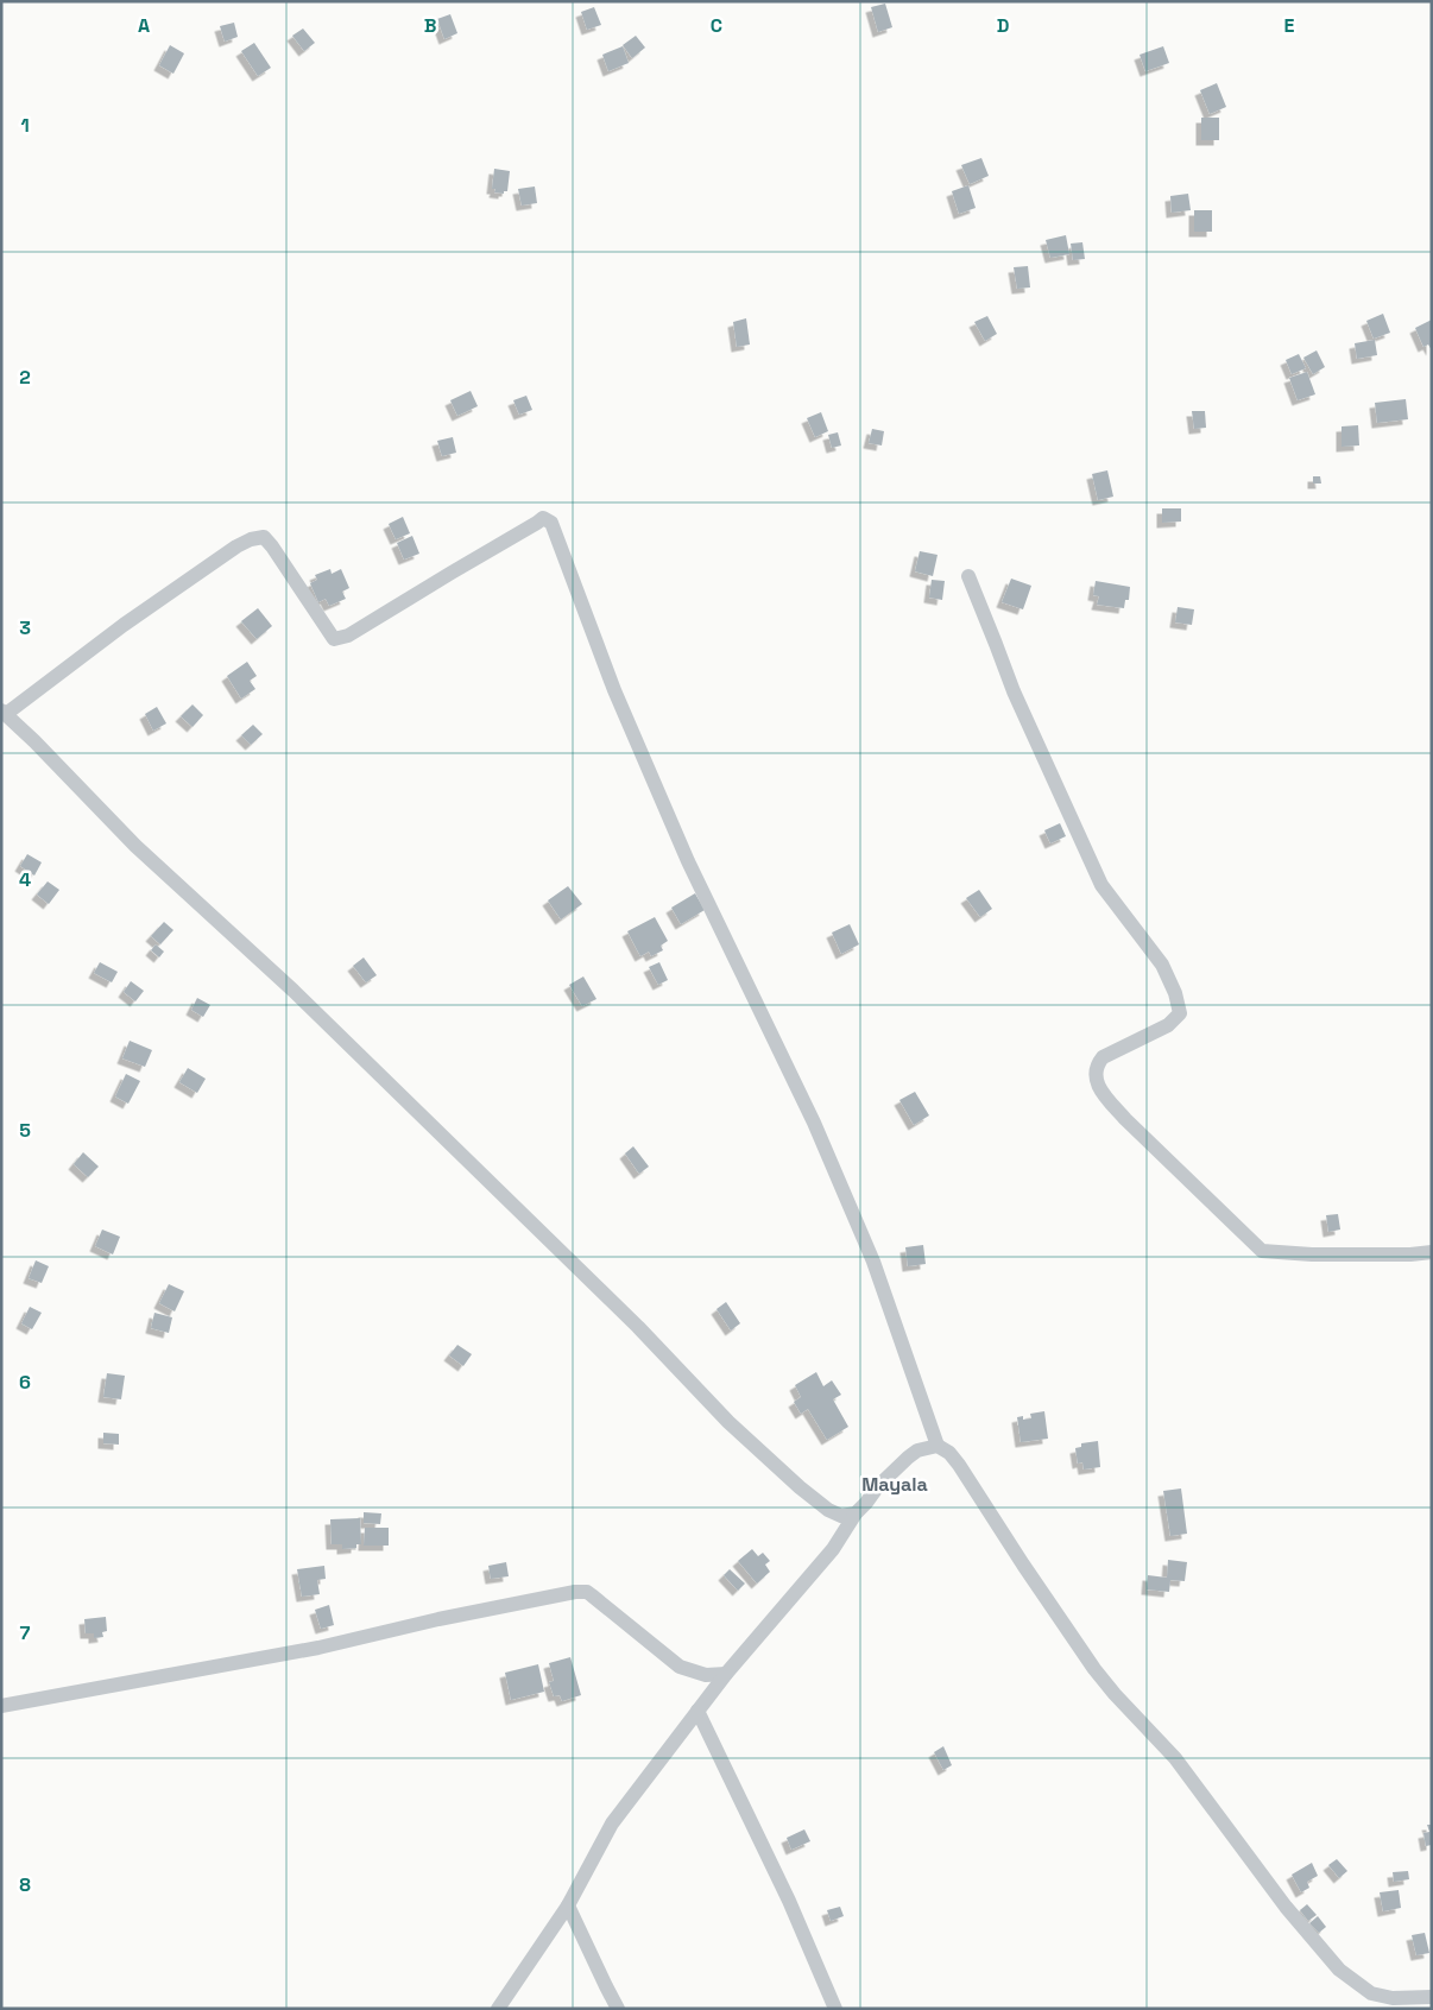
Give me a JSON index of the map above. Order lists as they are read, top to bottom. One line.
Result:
{"districts":["Mayala"],"grid":{"columns":["A","B","C","D","E"],"rows":["1","2","3","4","5","6","7","8"]}}
